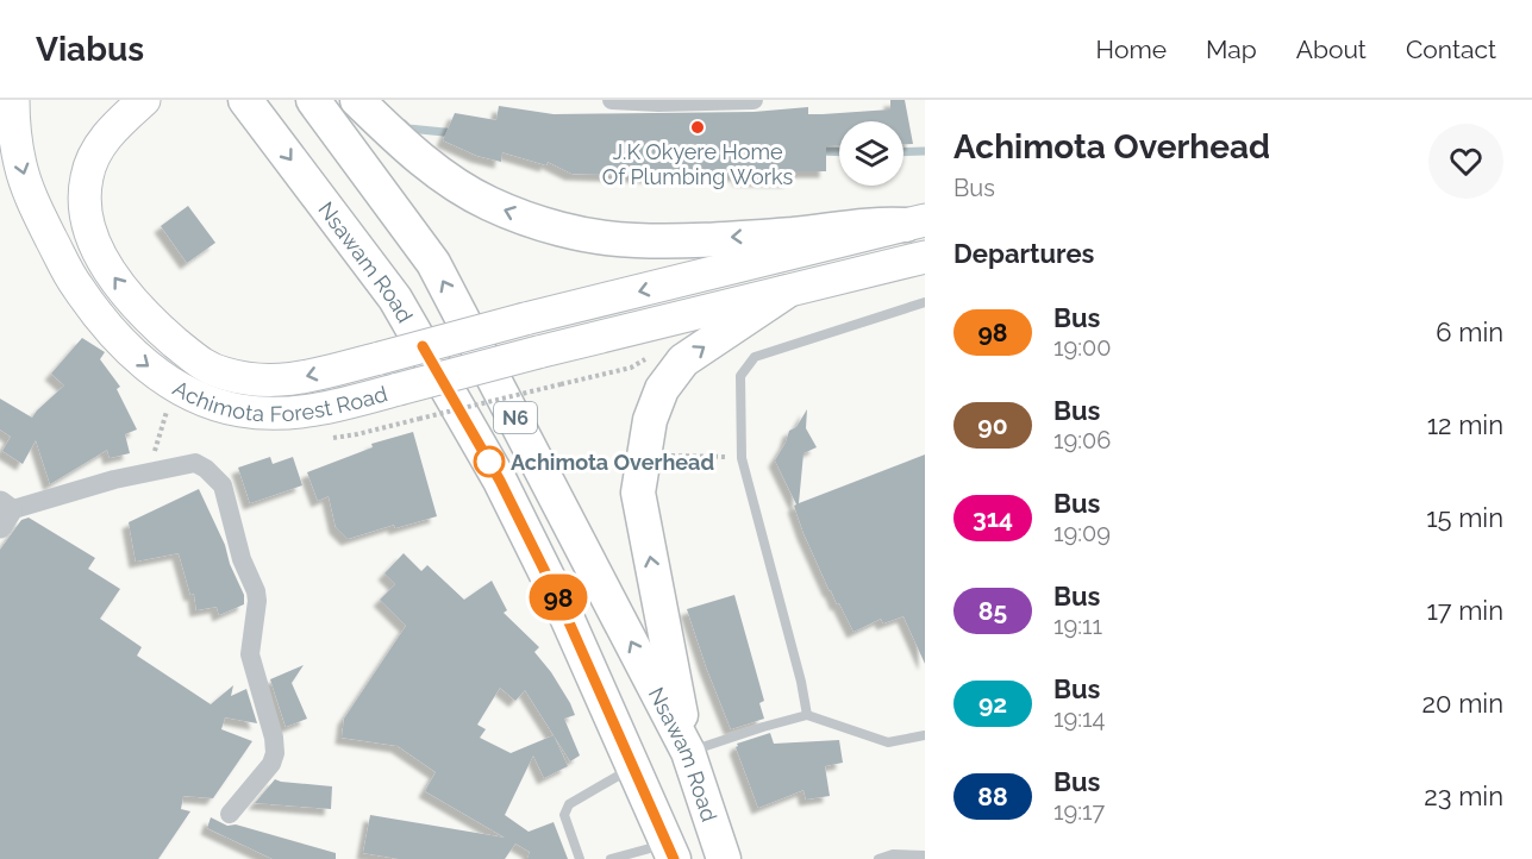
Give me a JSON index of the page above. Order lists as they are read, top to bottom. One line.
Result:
{"streets":{"highway":["Nsawam Road","N6"],"main road":["Achimota Forest Road"]},"places":["J.K Okyere Home Of Plumbing Works","Achimota Overhead"],"lines":["bus line 98"],"page":{"header":"Viabus","nav":["Home","Map","About","Contact"],"on_map":"98","heading":[["Achimota Overhead","Bus"],"Departures"],"list":[{"mark":"98","name":"Bus","note":"19:00","value":"6 min"},{"mark":"90","name":"Bus","note":"19:06","value":"12 min"},{"mark":"314","name":"Bus","note":"19:09","value":"15 min"},{"mark":"85","name":"Bus","note":"19:11","value":"17 min"},{"mark":"92","name":"Bus","note":"19:14","value":"20 min"},{"mark":"88","name":"Bus","note":"19:17","value":"23 min"}]}}
